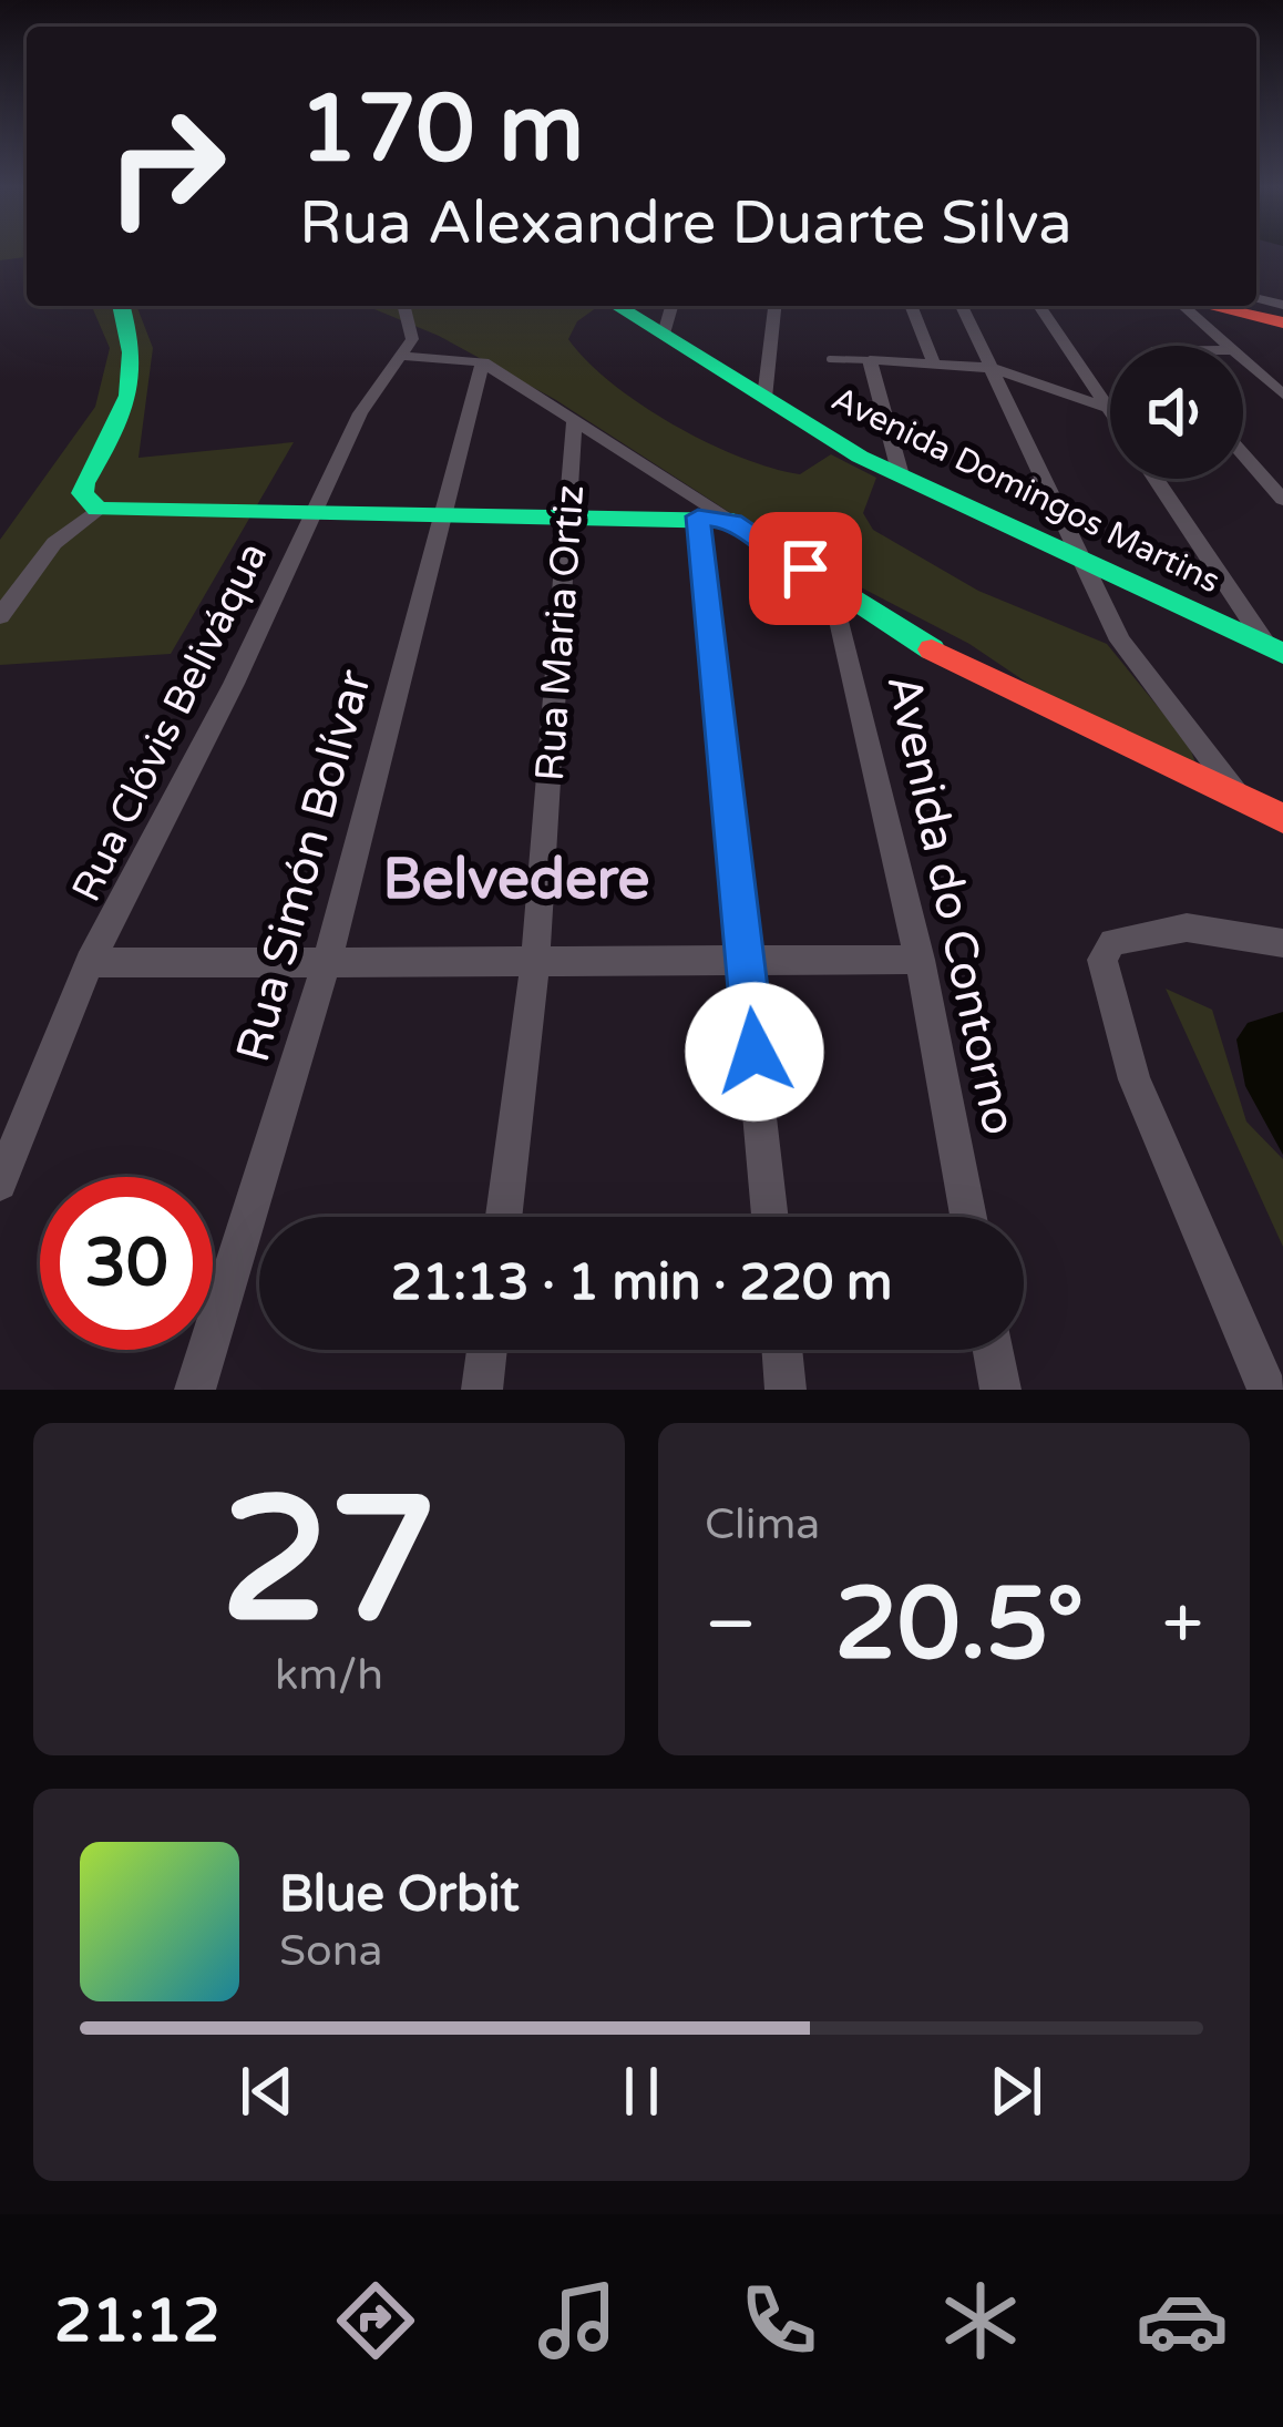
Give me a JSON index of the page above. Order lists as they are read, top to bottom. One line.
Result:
{"streets":{"street":["Avenida Domingos Martins","Rua Maria Ortiz","Rua Clóvis Beliváqua","Rua Simón Bolívar","Avenida do Contorno"]},"districts":["Belvedere"],"page":{"turn":["170 m","Rua Alexandre Duarte Silva"],"limit":"30","trip":"21:13 · 1 min · 220 m","tile":[["27","km/h"],"Clima"],"heat":["−","20.5°","+"],"song":["Blue Orbit","Sona"],"tabs":"21:12"}}
